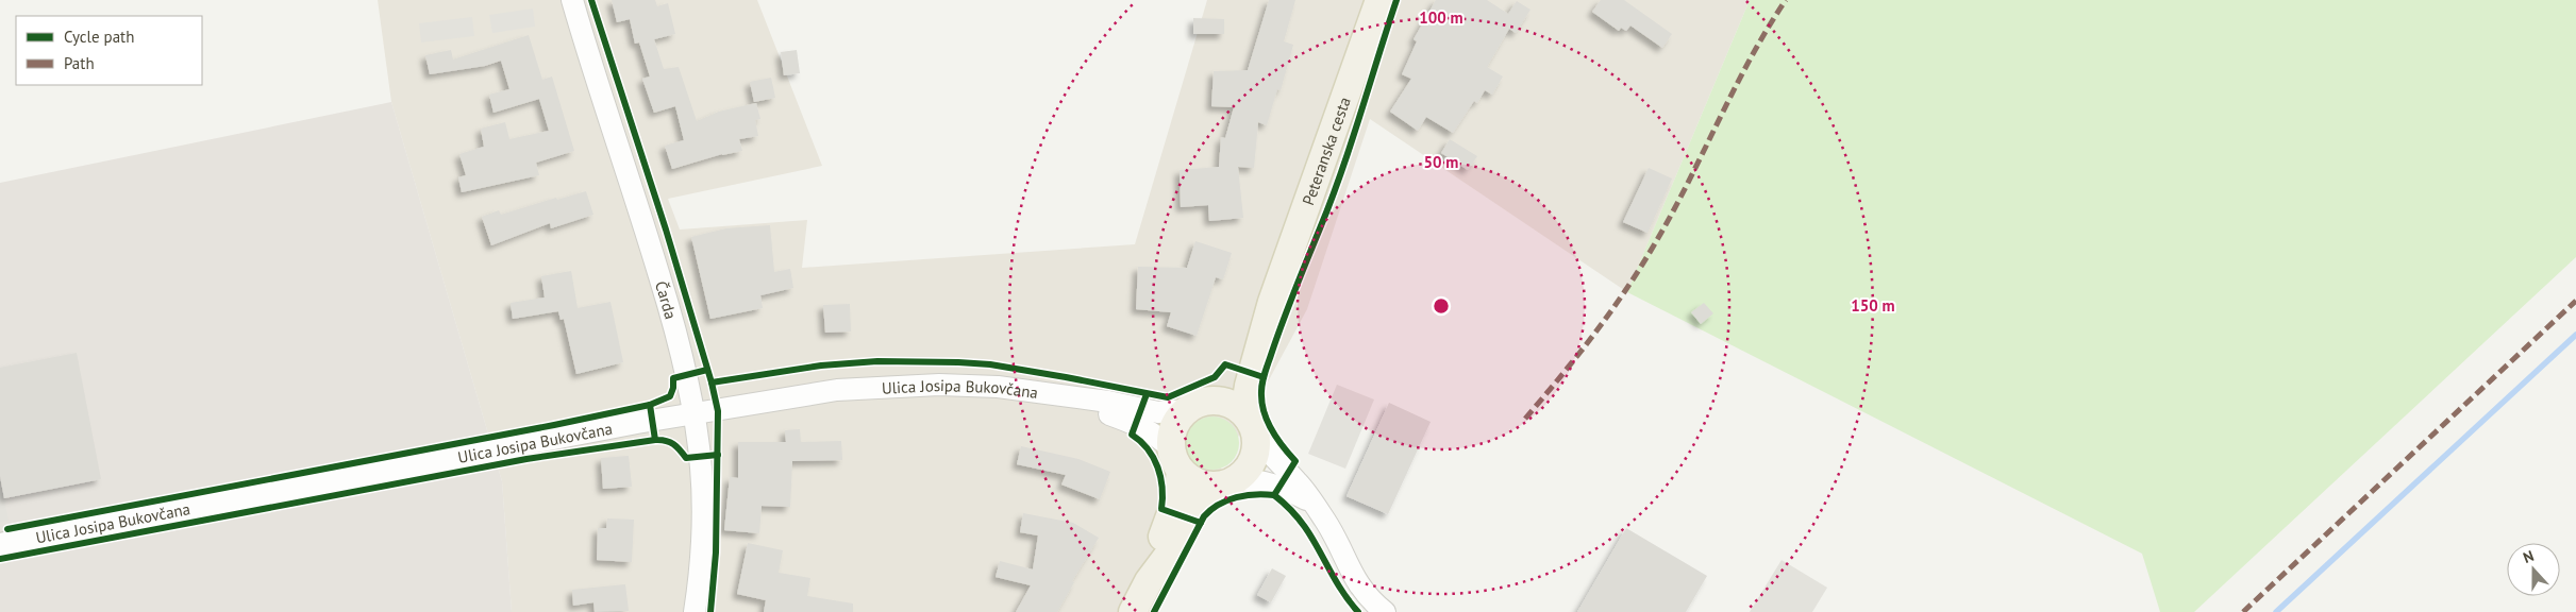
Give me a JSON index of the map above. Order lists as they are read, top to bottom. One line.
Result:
{"streets":{"main road":["Peteranska cesta"],"street":["Čarda","Ulica Josipa Bukovčana"]},"crossings":[["Peteranska cesta","Ulica Josipa Bukovčana"],["Čarda","Ulica Josipa Bukovčana"]],"legend":["Cycle path","Path"],"north":"top","rings":["100 m","50 m","150 m"]}
